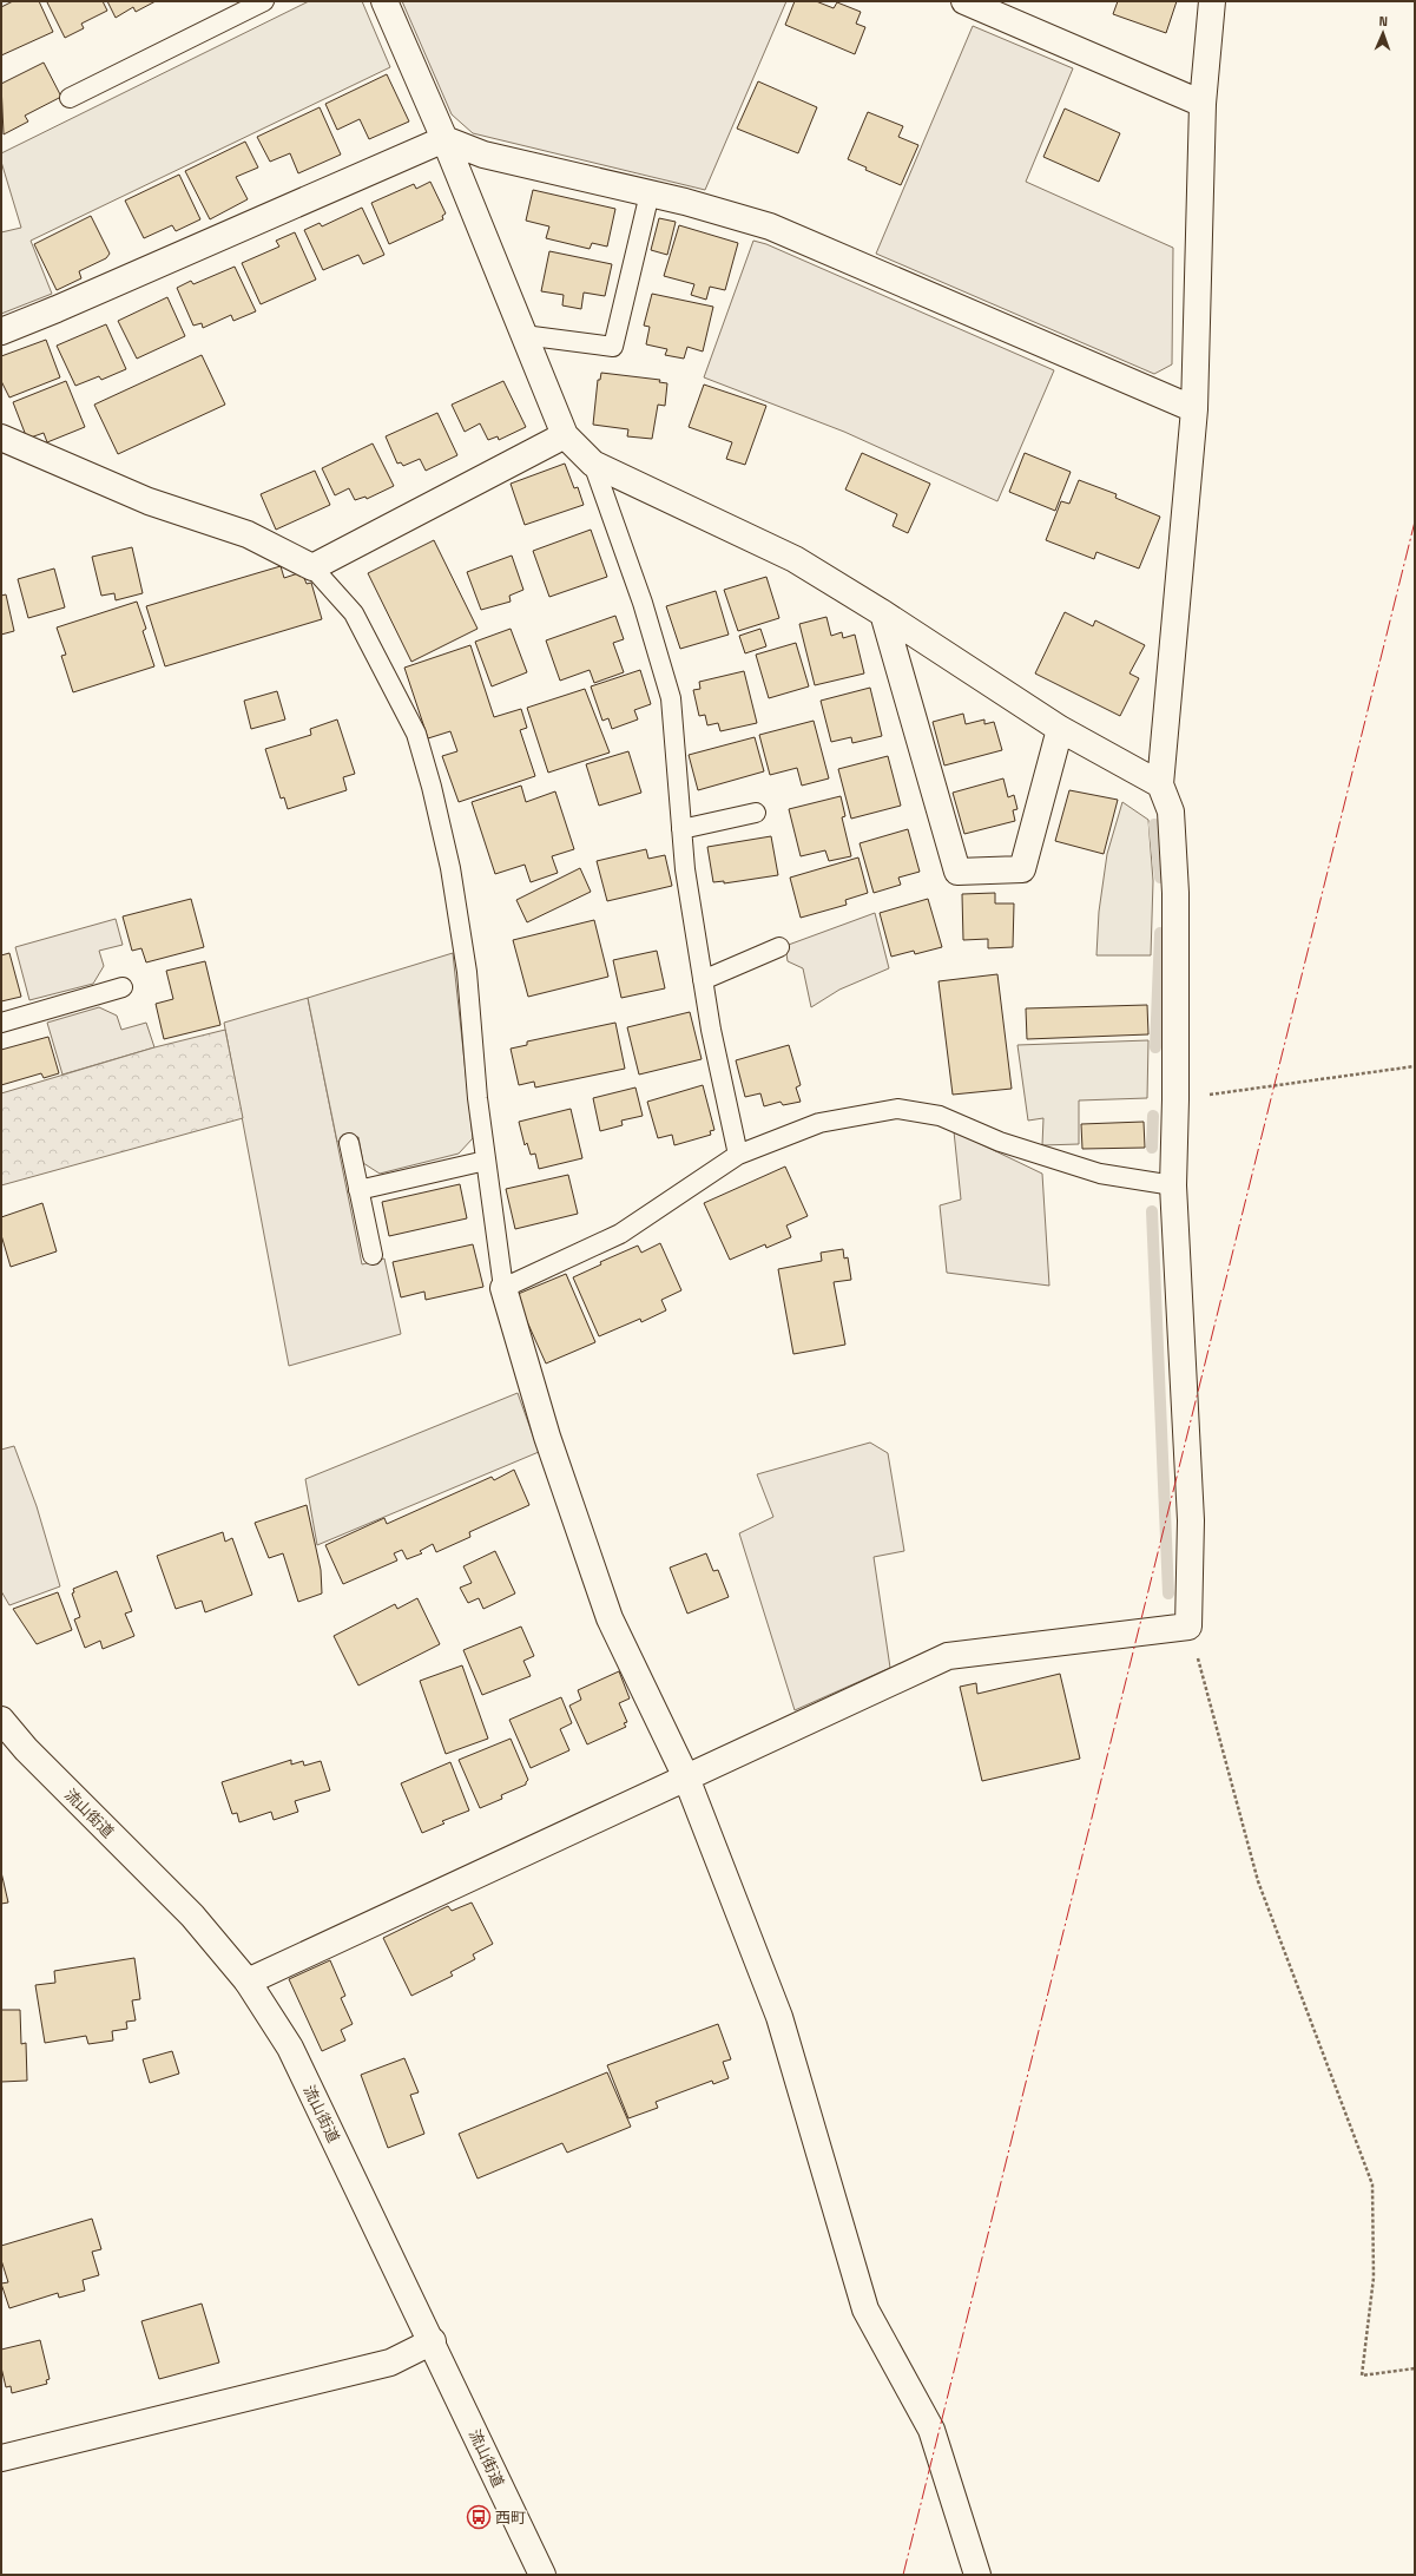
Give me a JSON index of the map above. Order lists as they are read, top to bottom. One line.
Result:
{"streets":{"street":["流山街道"]},"places":{"bus stop":["西町"]},"north":"top"}
